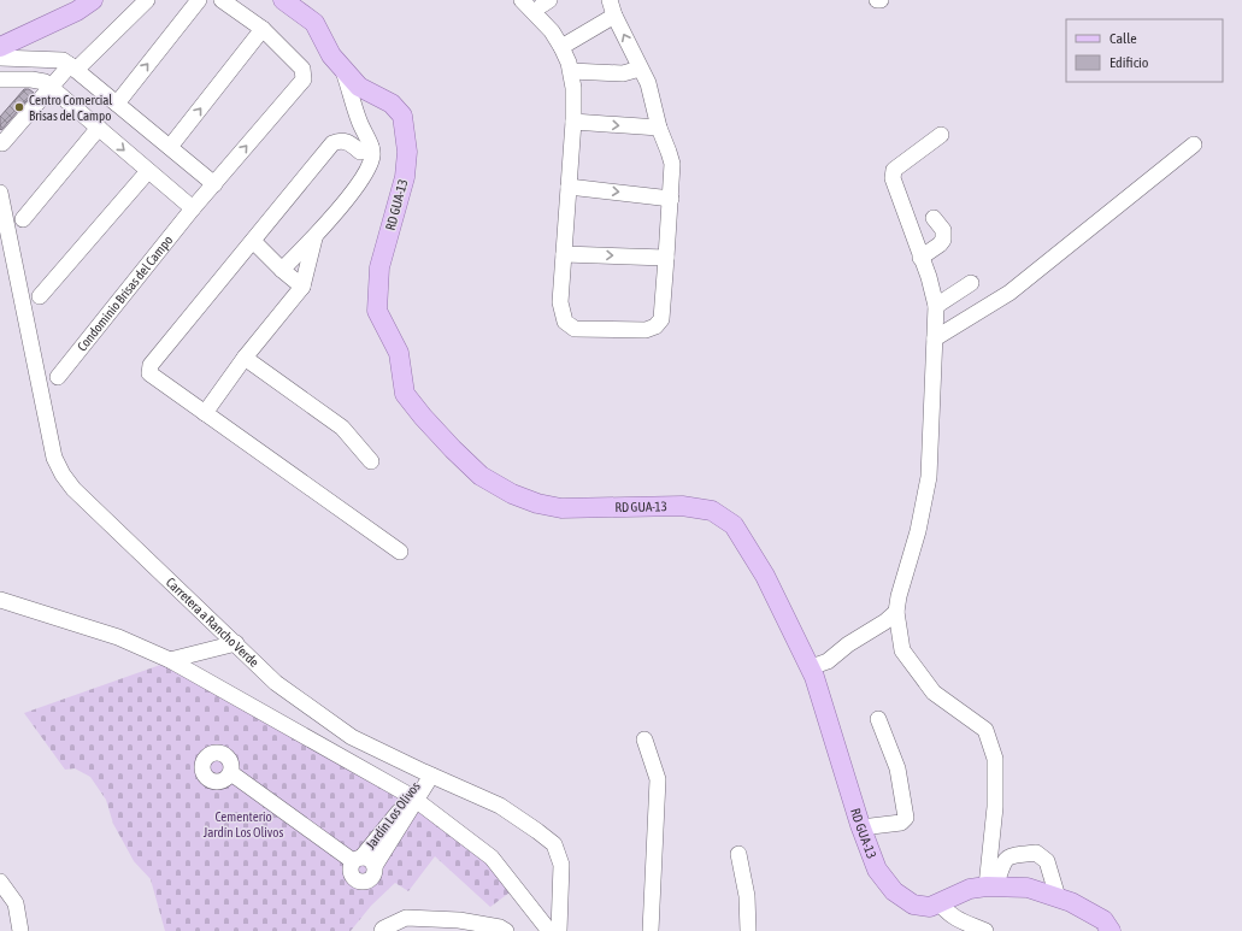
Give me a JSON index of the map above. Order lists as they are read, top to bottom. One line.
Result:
{"streets":{"main road":["RD GUA-13"],"street":["Condominio Brisas del Campo","Carretera a Rancho Verde","Jardín Los Olivos"]},"crossings":[["Carretera a Rancho Verde","Jardín Los Olivos"]],"parks":["Cementerio Jardín Los Olivos"],"places":["Centro Comercial Brisas del Campo"],"legend":["Calle","Edificio"]}
